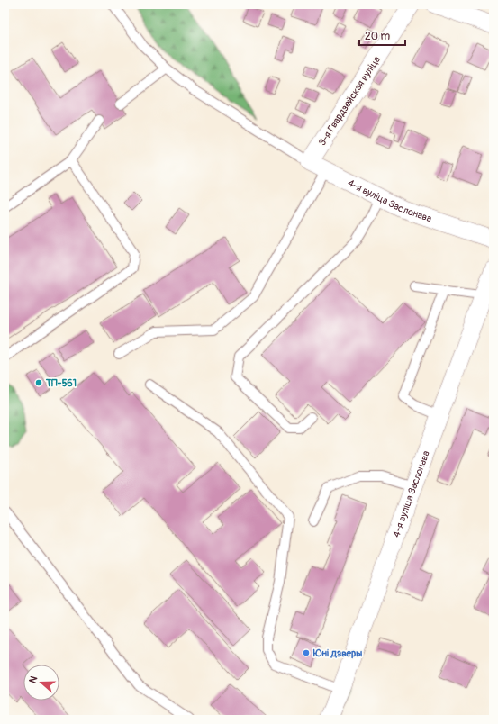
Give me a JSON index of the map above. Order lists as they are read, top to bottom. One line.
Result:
{"streets":{"street":["3-я Гвардзейская вуліца","4-я вуліца Заслонава"]},"crossings":[["3-я Гвардзейская вуліца","4-я вуліца Заслонава"]],"places":["ТП-561","Юні дзверы"],"scale_bar":"20 m","north":"left"}
